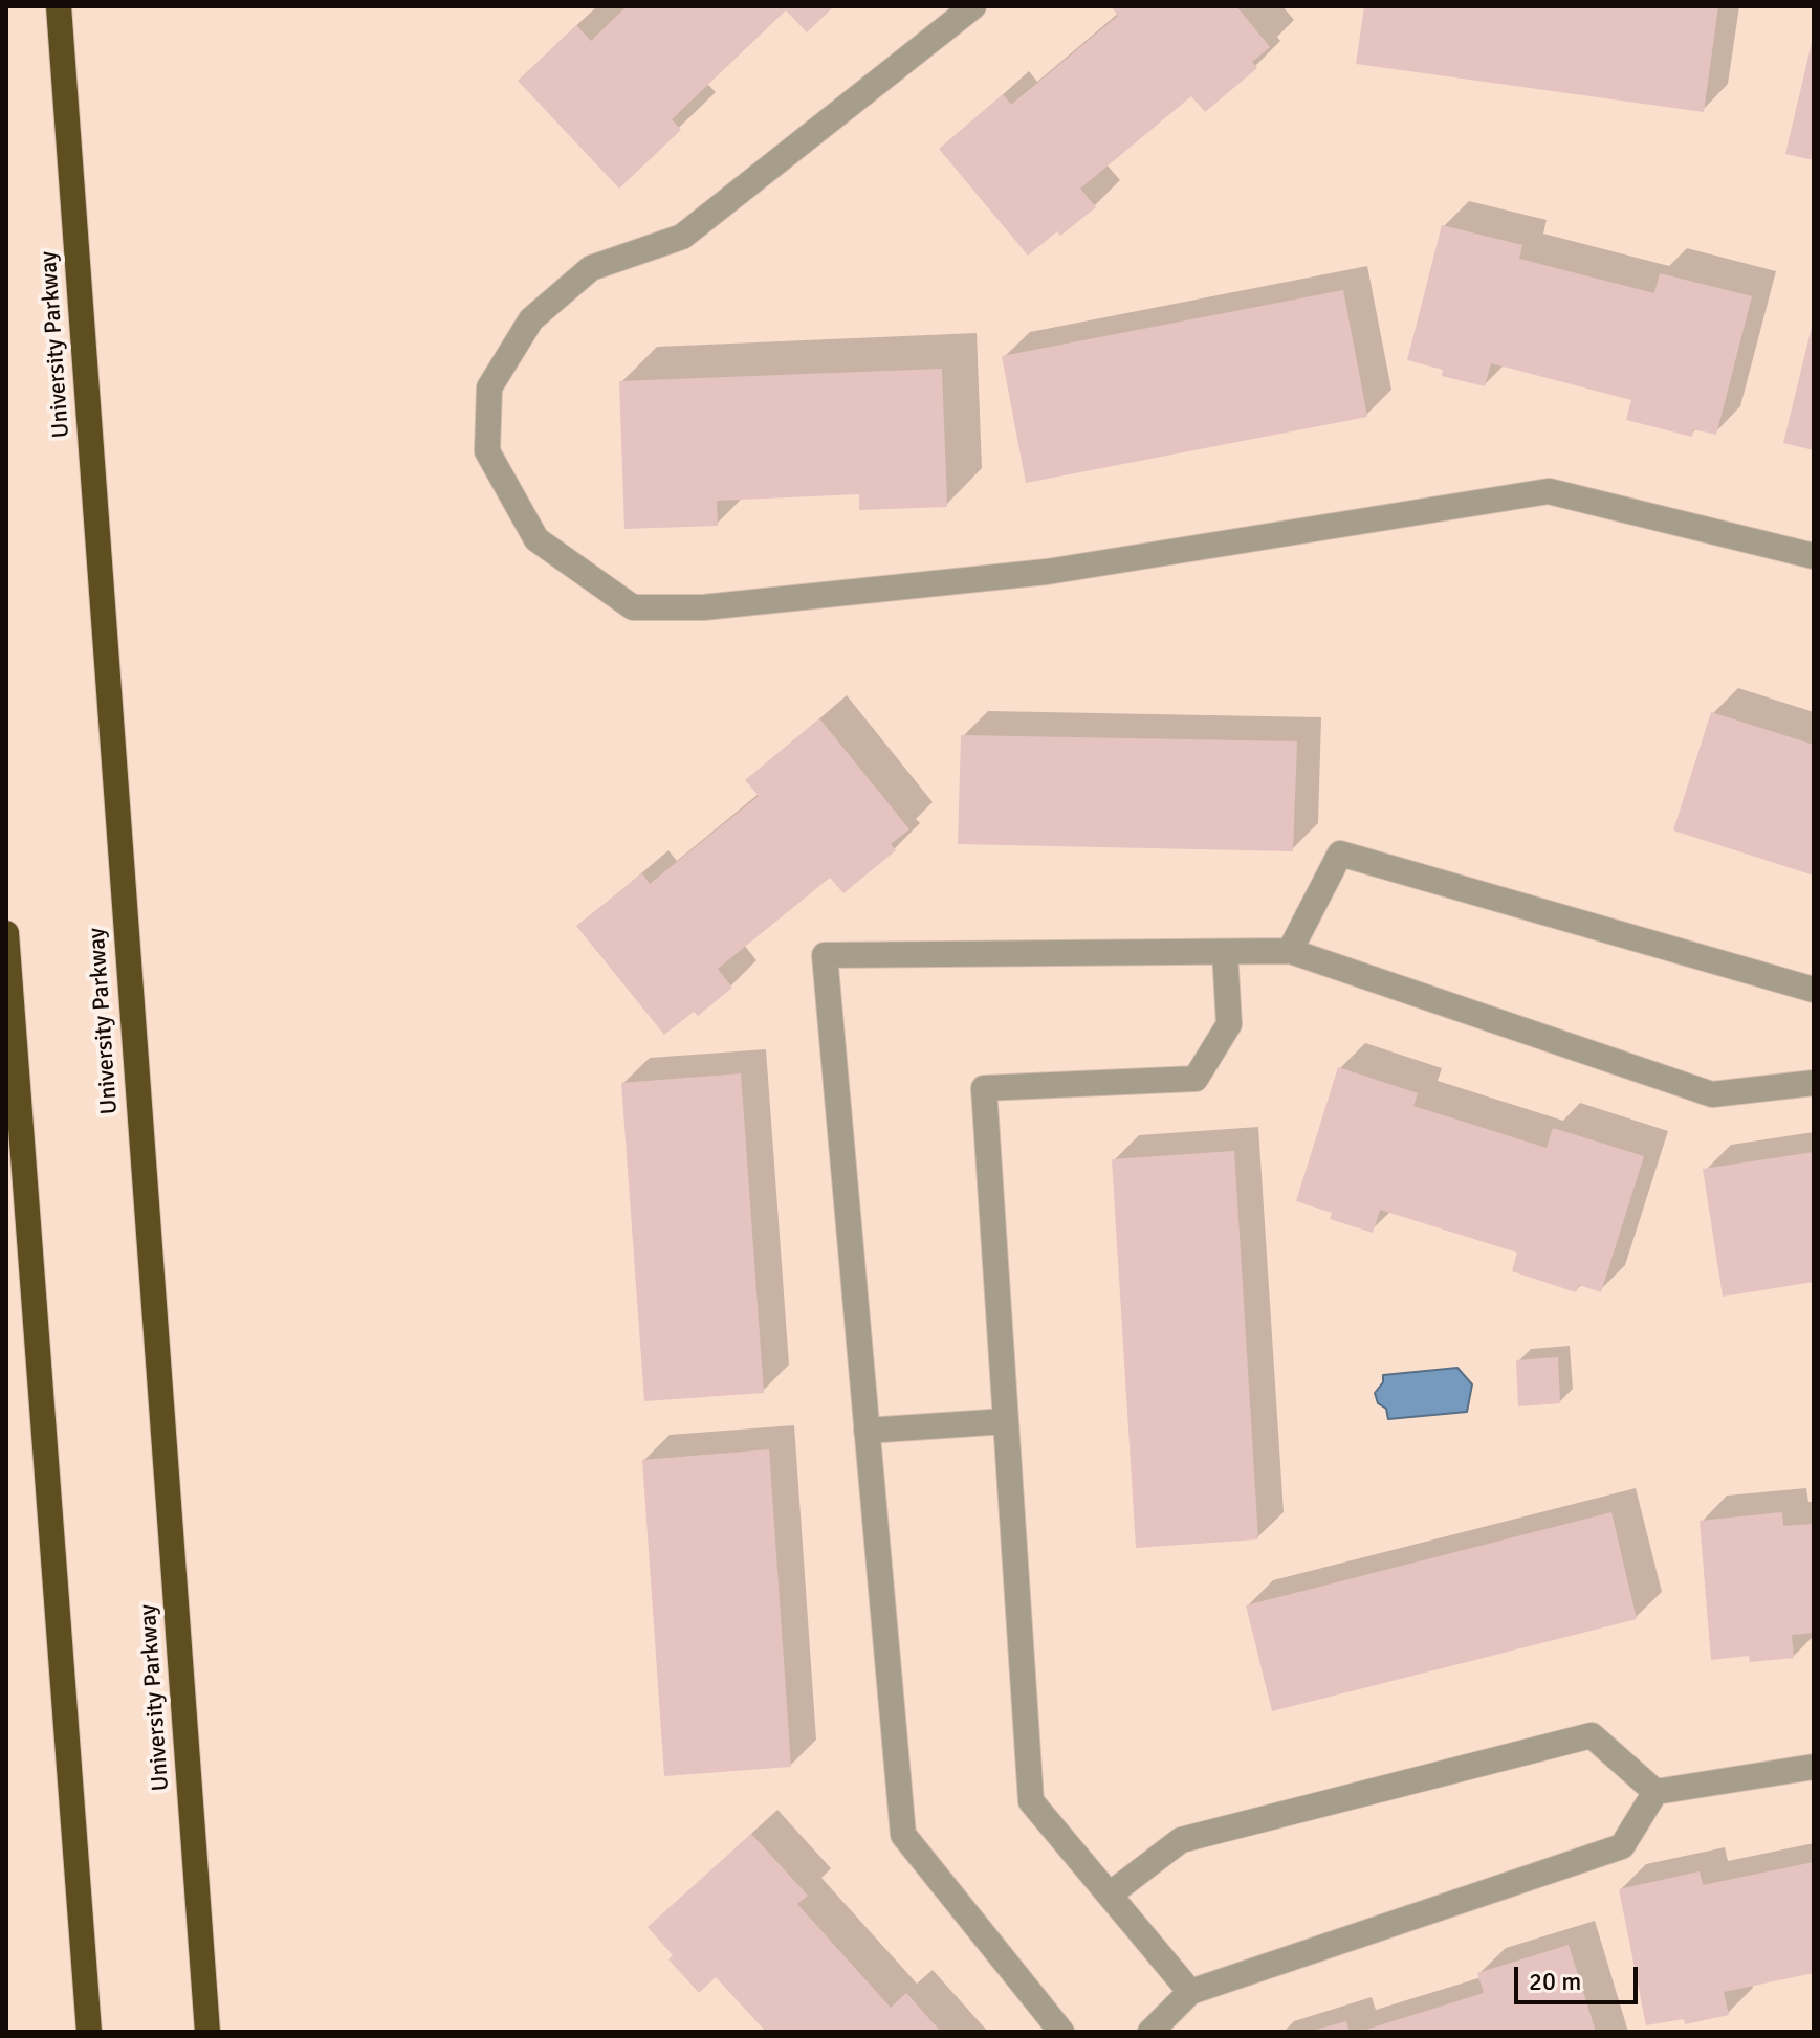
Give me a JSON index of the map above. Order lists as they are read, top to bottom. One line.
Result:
{"streets":{"highway":["University Parkway"]},"scale_bar":"20 m"}
